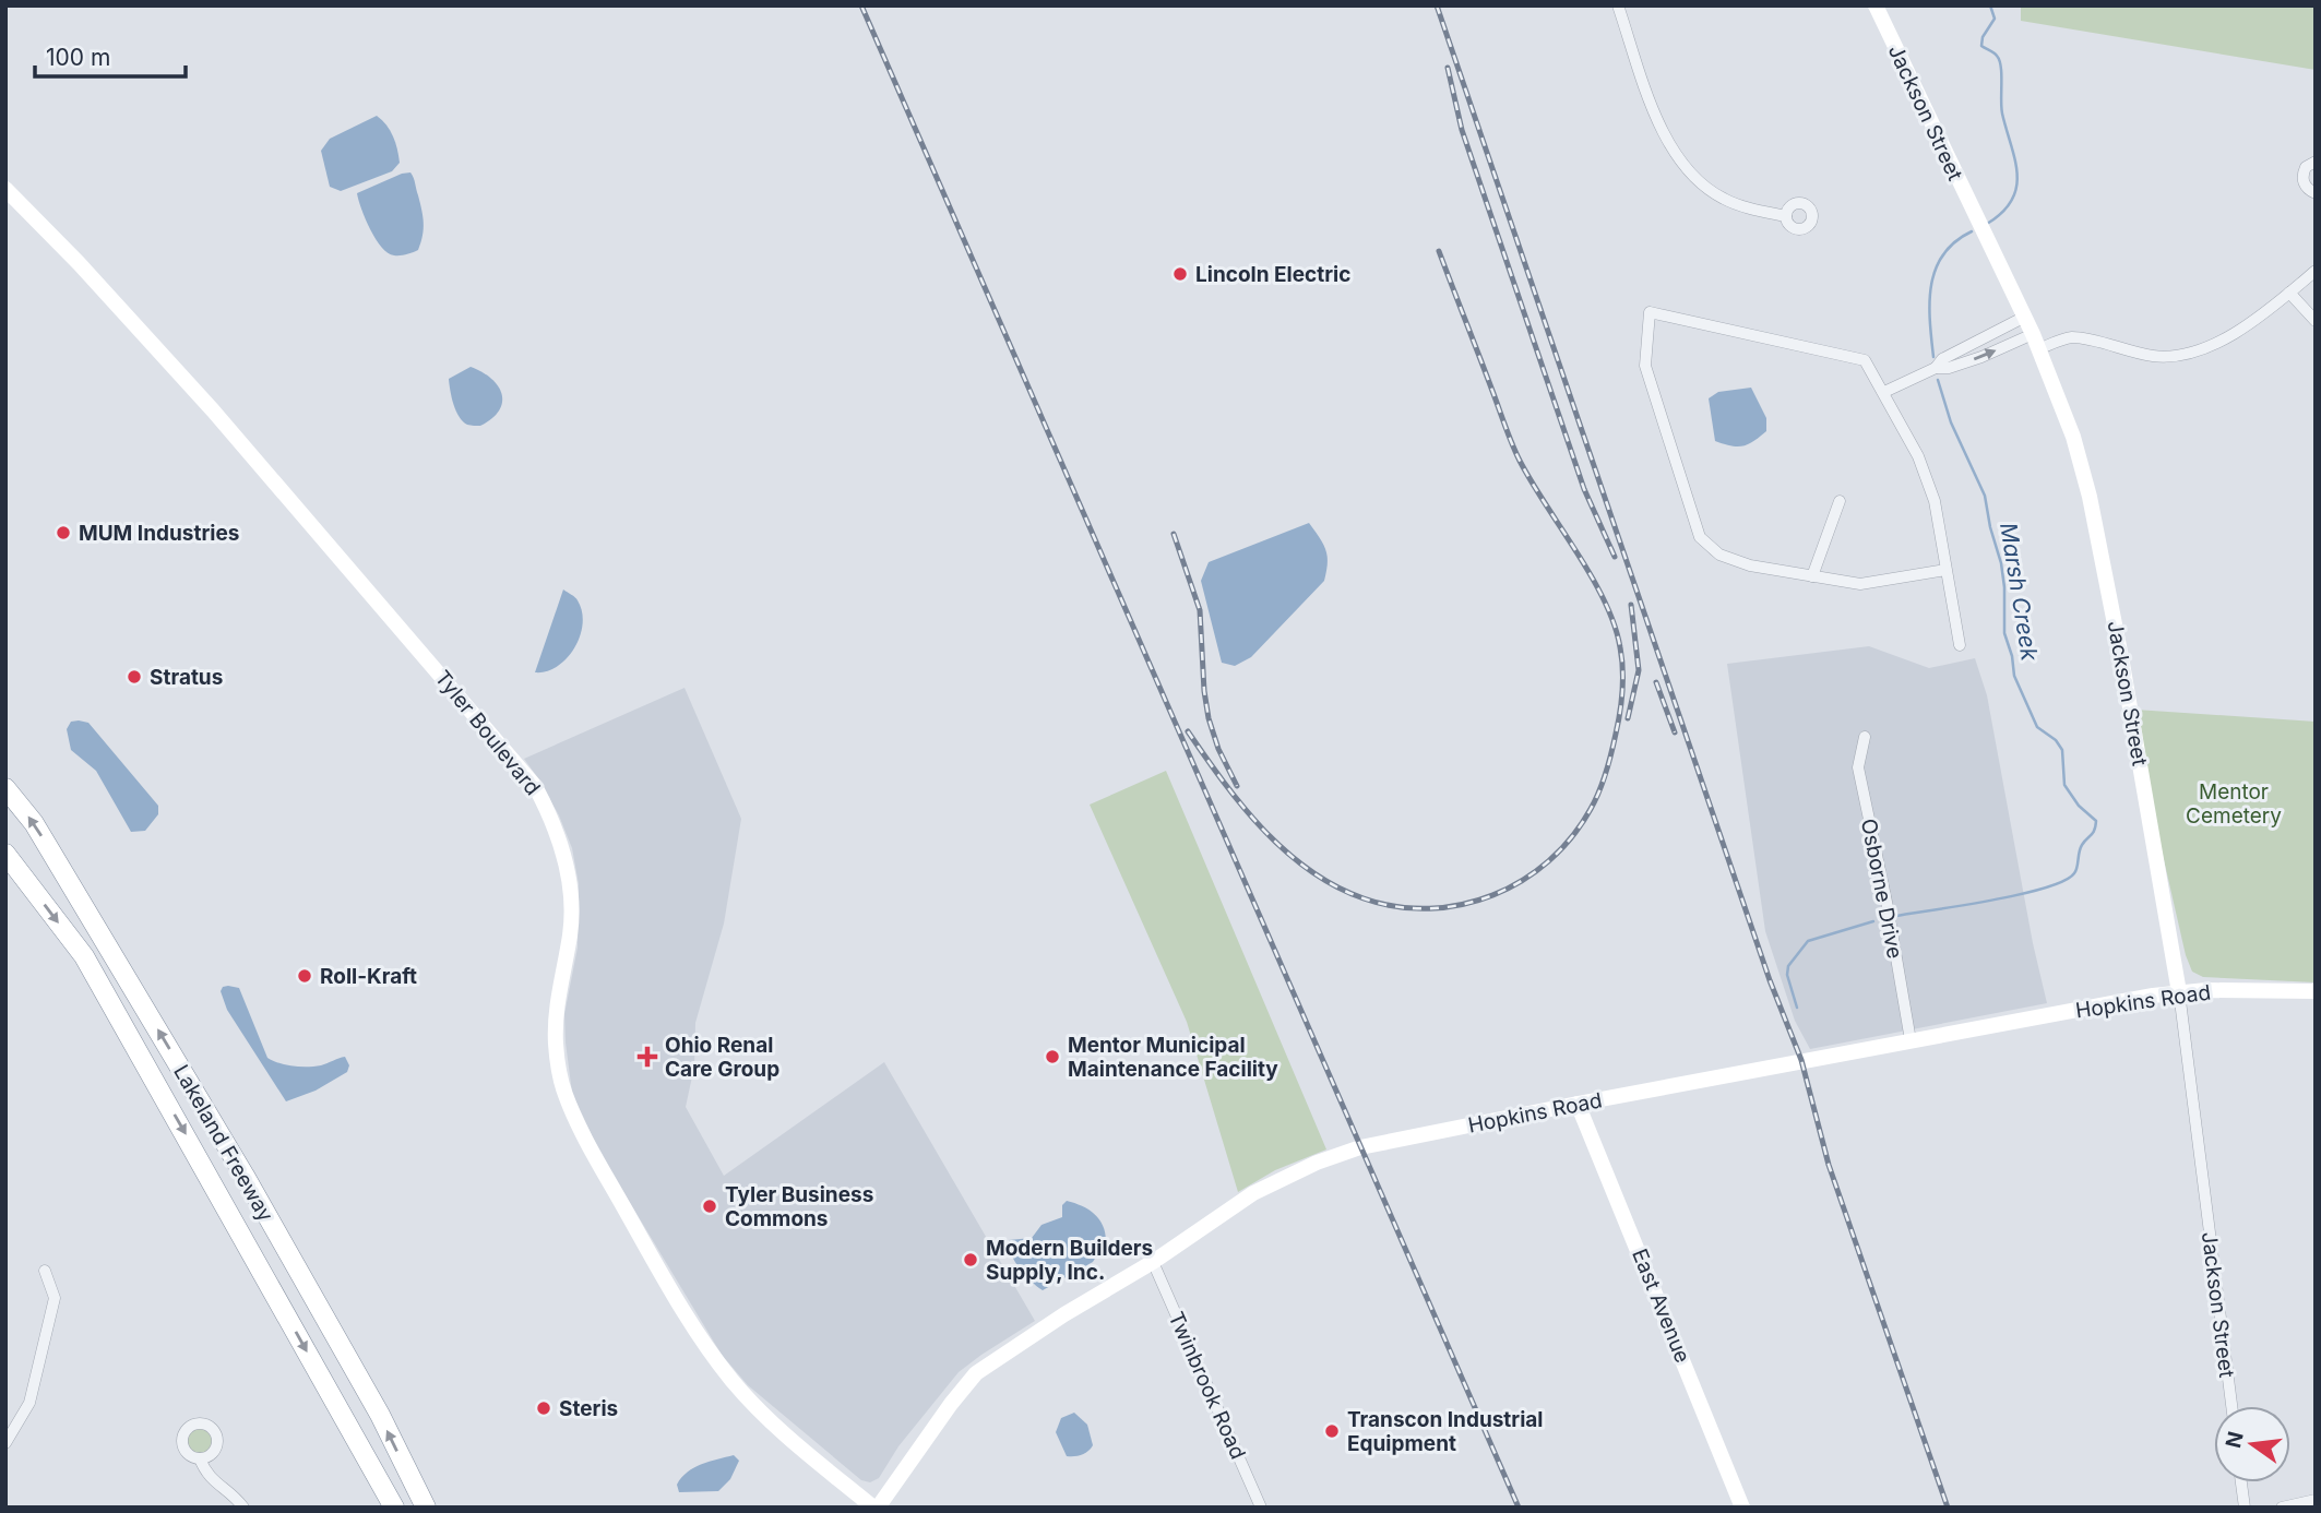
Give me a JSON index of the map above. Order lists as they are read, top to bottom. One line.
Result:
{"streets":{"highway":["Lakeland Freeway"],"street":["Jackson Street","Tyler Boulevard","Osborne Drive","Hopkins Road","East Avenue","Twinbrook Road"]},"crossings":[["Jackson Street","Hopkins Road"],["Tyler Boulevard","Hopkins Road"],["Osborne Drive","Hopkins Road"],["Hopkins Road","East Avenue"],["Hopkins Road","Twinbrook Road"]],"water":["Marsh Creek"],"parks":["Mentor Cemetery"],"places":{"other":["Lincoln Electric","MUM Industries","Stratus","Roll-Kraft","Mentor Municipal Maintenance Facility","Tyler Business Commons","Modern Builders Supply, Inc.","Steris","Transcon Industrial Equipment"],"health":["Ohio Renal Care Group"]},"scale_bar":"100 m","north":"left"}
